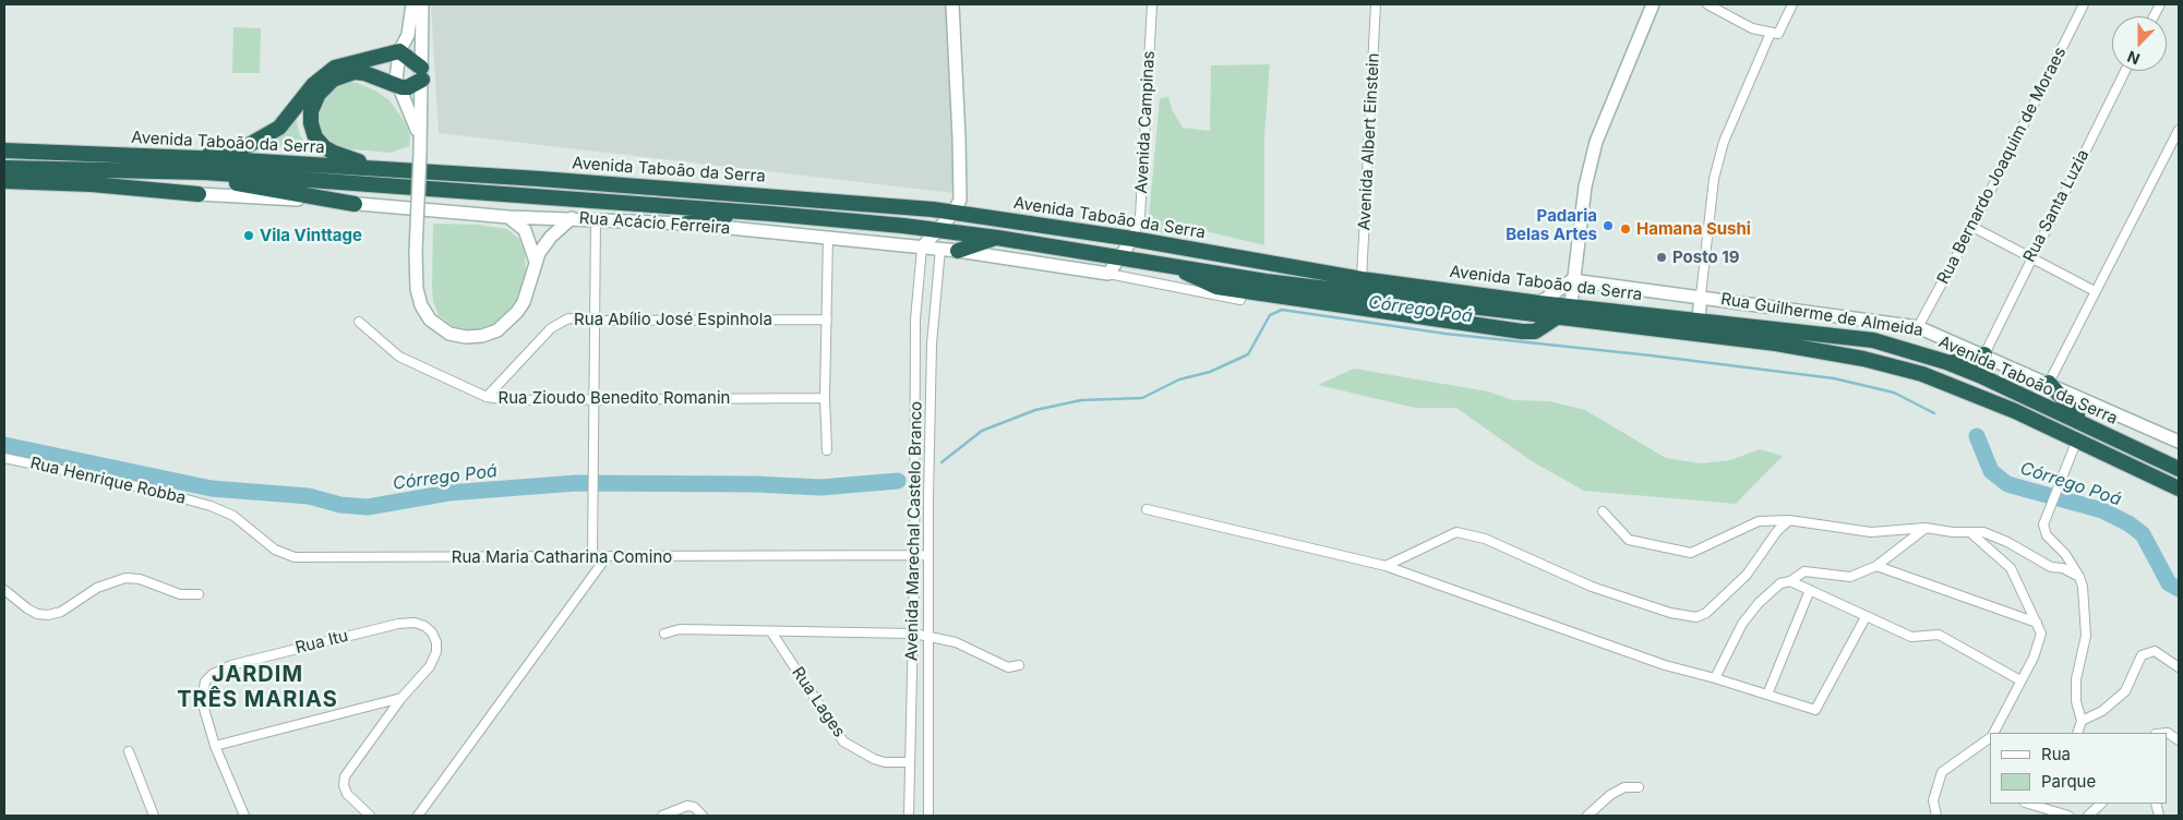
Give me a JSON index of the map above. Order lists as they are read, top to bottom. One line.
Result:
{"streets":{"highway":["Avenida Taboão da Serra"],"main road":["Rua Acácio Ferreira","Rua Guilherme de Almeida"],"street":["Avenida Campinas","Avenida Albert Einstein","Rua Bernardo Joaquim de Moraes","Rua Santa Luzia","Rua Abílio José Espinhola","Rua Zioudo Benedito Romanin","Rua Henrique Robba","Avenida Marechal Castelo Branco","Rua Maria Catharina Comino","Rua Itu","Rua Lages"]},"crossings":[["Avenida Campinas","Avenida Taboão da Serra"],["Avenida Albert Einstein","Avenida Taboão da Serra"],["Rua Bernardo Joaquim de Moraes","Rua Guilherme de Almeida"],["Rua Santa Luzia","Rua Guilherme de Almeida"],["Rua Acácio Ferreira","Avenida Marechal Castelo Branco"],["Rua Abílio José Espinhola","Rua Zioudo Benedito Romanin"],["Rua Henrique Robba","Rua Maria Catharina Comino"],["Avenida Marechal Castelo Branco","Rua Maria Catharina Comino"],["Avenida Marechal Castelo Branco","Rua Lages"]],"districts":["JARDIM TRÊS MARIAS"],"water":["Córrego Poá"],"places":["Padaria Belas Artes","Hamana Sushi","Vila Vinttage","Posto 19"],"legend":["Rua","Parque"],"north":"bottom"}
